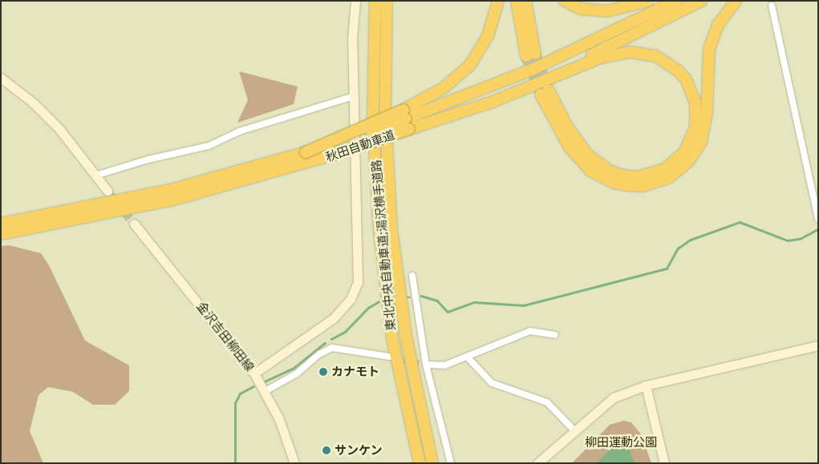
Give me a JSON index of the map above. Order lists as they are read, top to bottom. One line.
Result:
{"streets":{"highway":["秋田自動車道","東北中央自動車道;湯沢横手道路"],"street":["金沢吉田柳田線"]},"parks":["柳田運動公園"],"places":["カナモト","サンケン"]}
